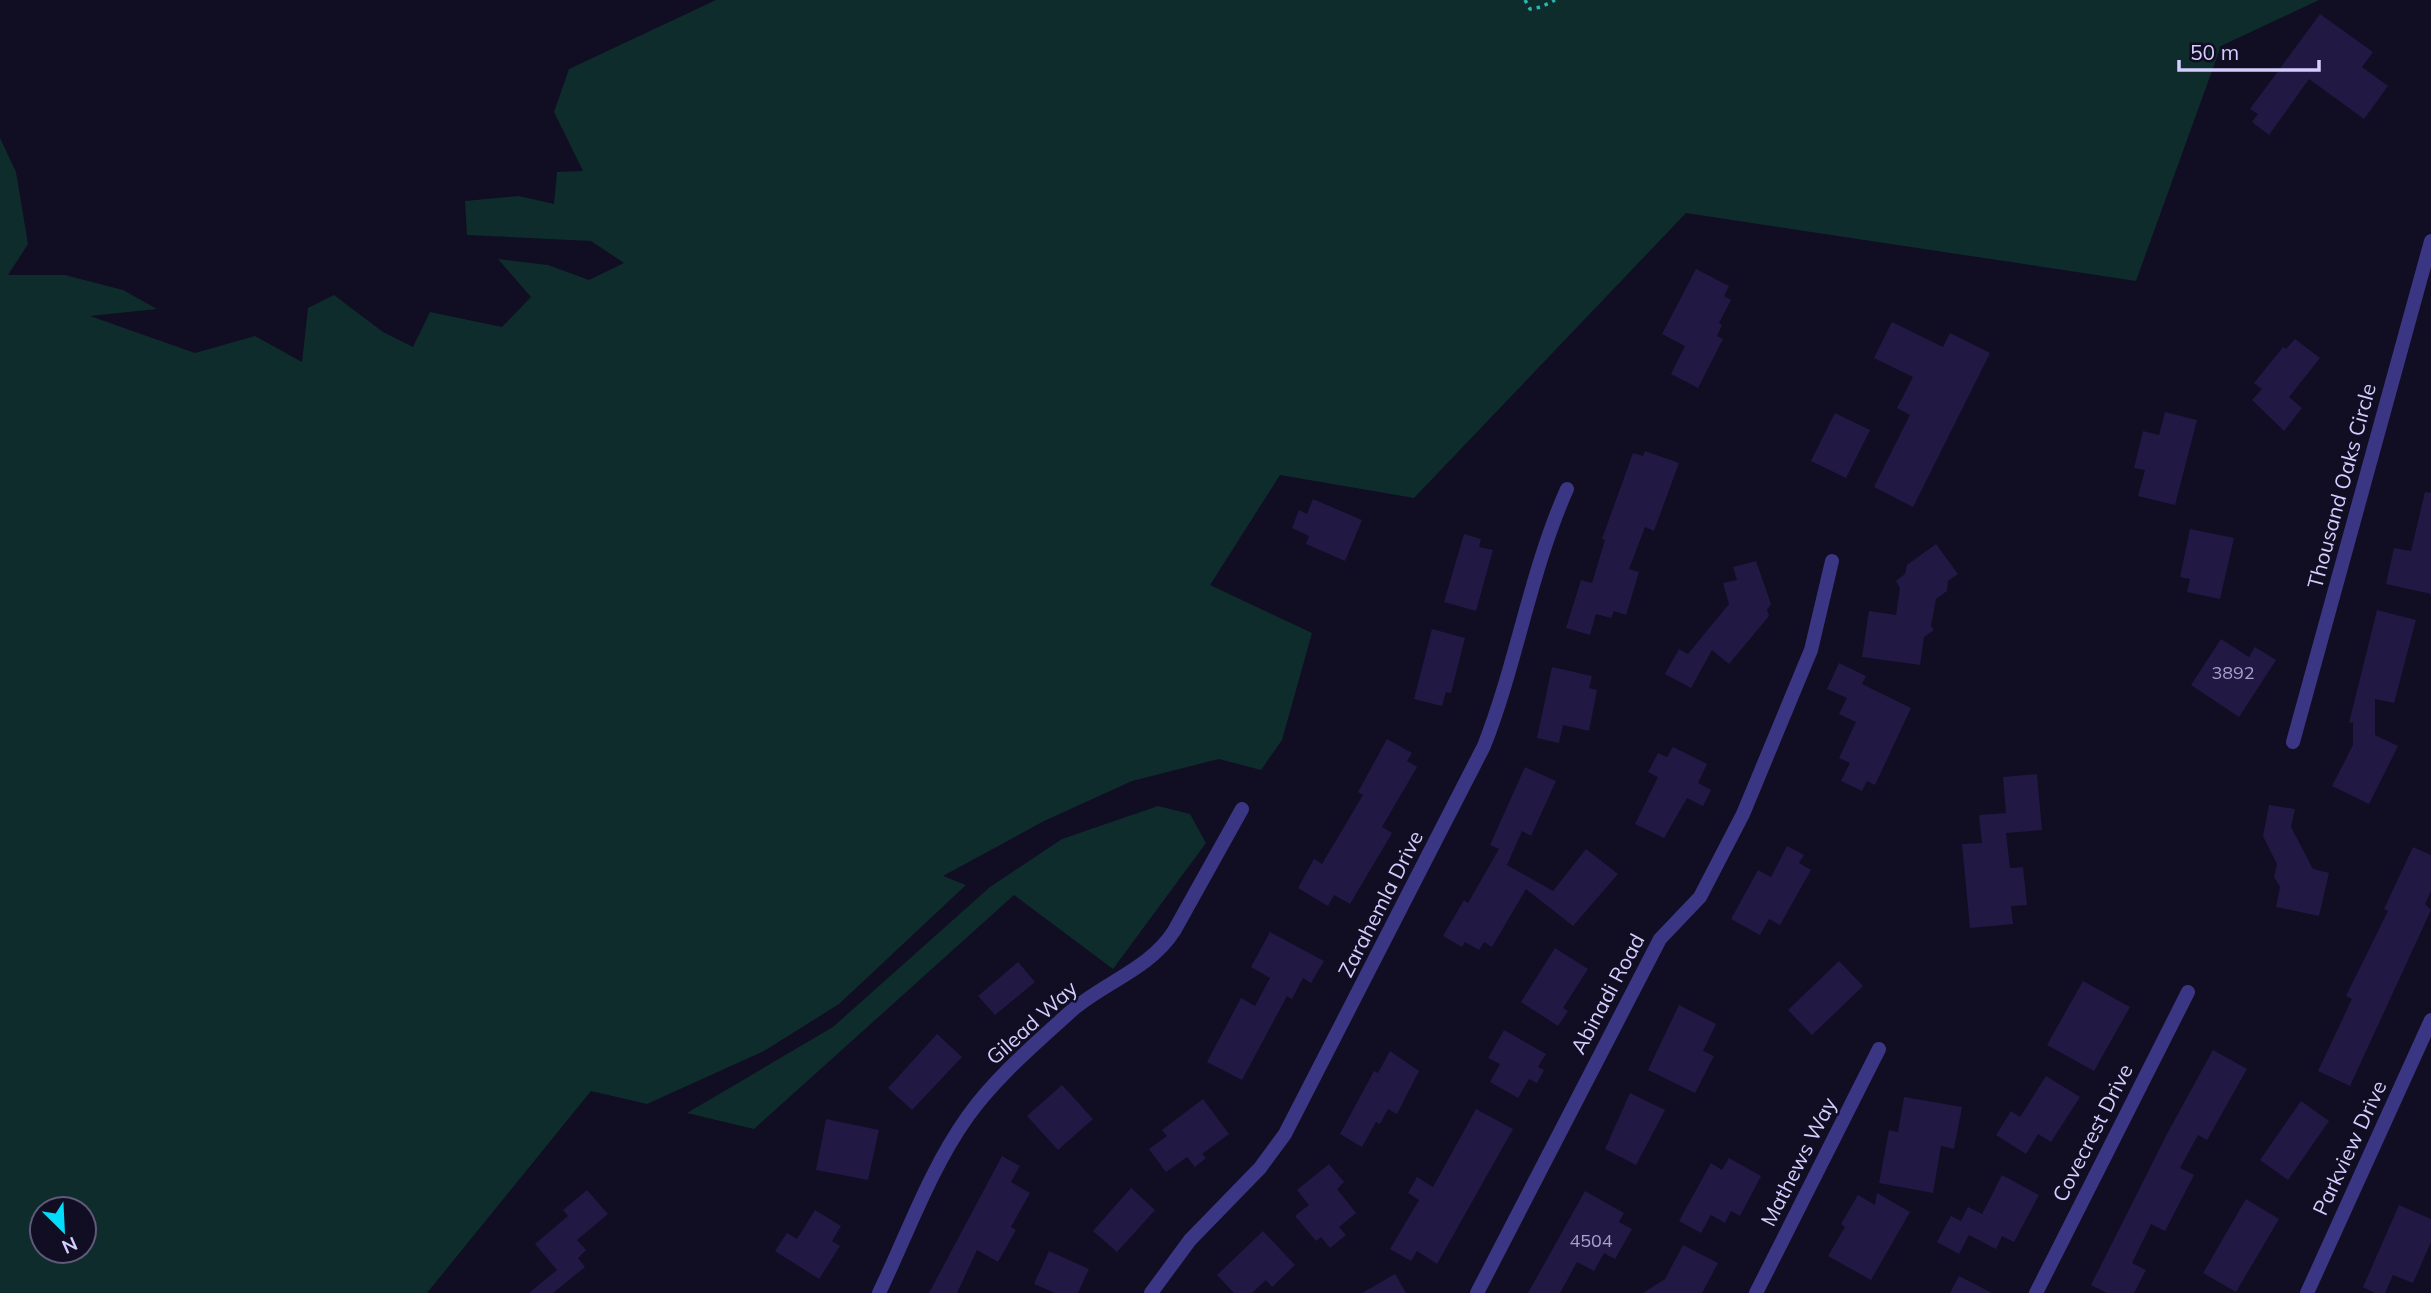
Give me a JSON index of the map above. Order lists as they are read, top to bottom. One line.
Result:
{"streets":{"street":["Thousand Oaks Circle","Zarahemla Drive","Abinadi Road","Gilead Way","Covecrest Drive","Parkview Drive","Mathews Way"]},"house_numbers":["3892","4504"],"scale_bar":"50 m","north":"bottom right"}
